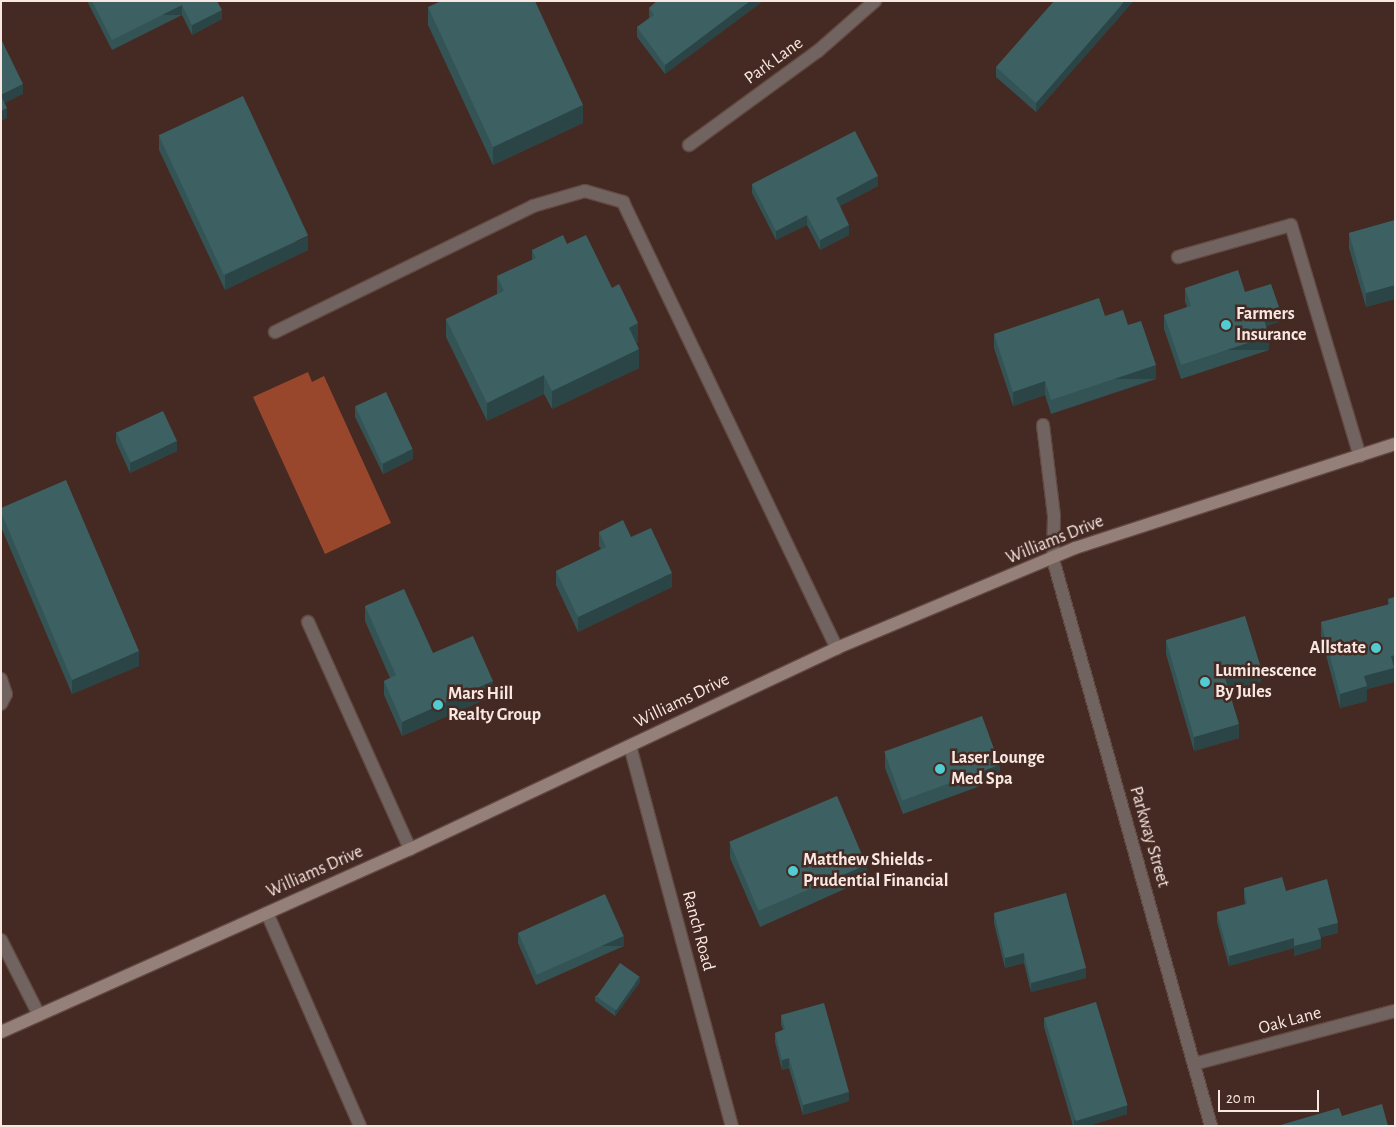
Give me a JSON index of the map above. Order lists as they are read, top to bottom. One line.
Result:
{"streets":{"main road":["Williams Drive"],"street":["Park Lane","Parkway Street","Ranch Road","Oak Lane"]},"crossings":[["Williams Drive","Parkway Street"],["Williams Drive","Ranch Road"],["Parkway Street","Oak Lane"]],"places":["Farmers Insurance","Allstate","Luminescence By Jules","Mars Hill Realty Group","Laser Lounge Med Spa","Matthew Shields - Prudential Financial"],"scale_bar":"20 m"}
